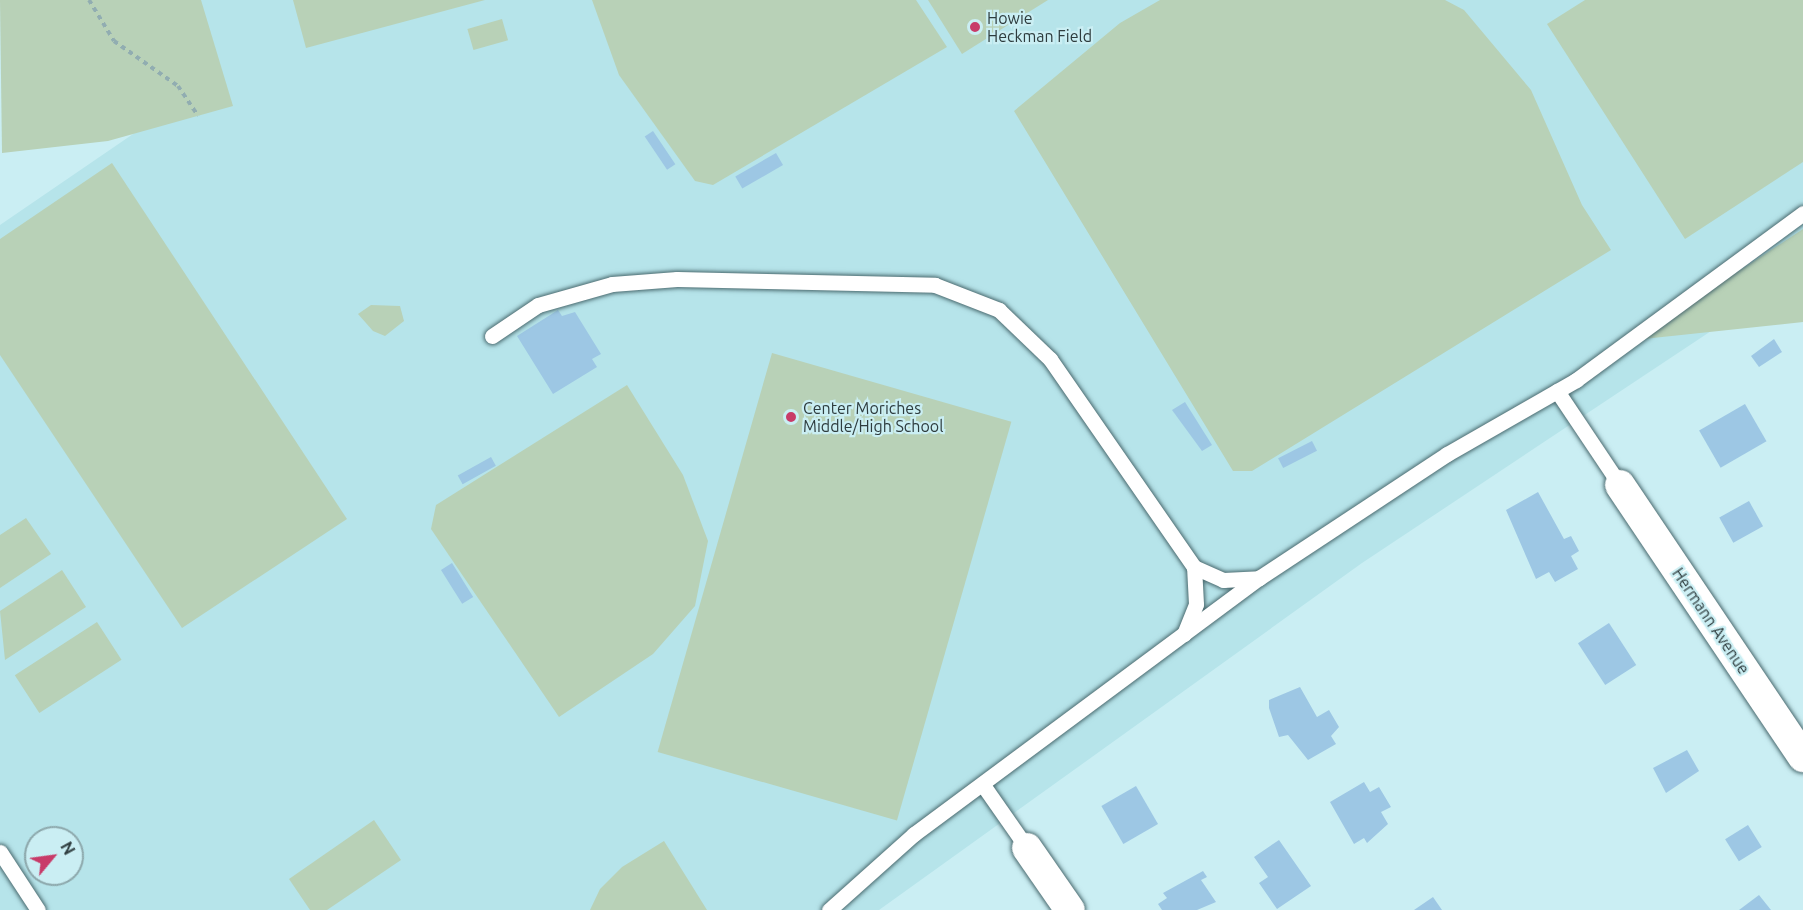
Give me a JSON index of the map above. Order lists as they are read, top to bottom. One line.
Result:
{"streets":{"street":["Hermann Avenue"]},"places":["Howie Heckman Field","Center Moriches Middle/High School"],"north":"top right"}
